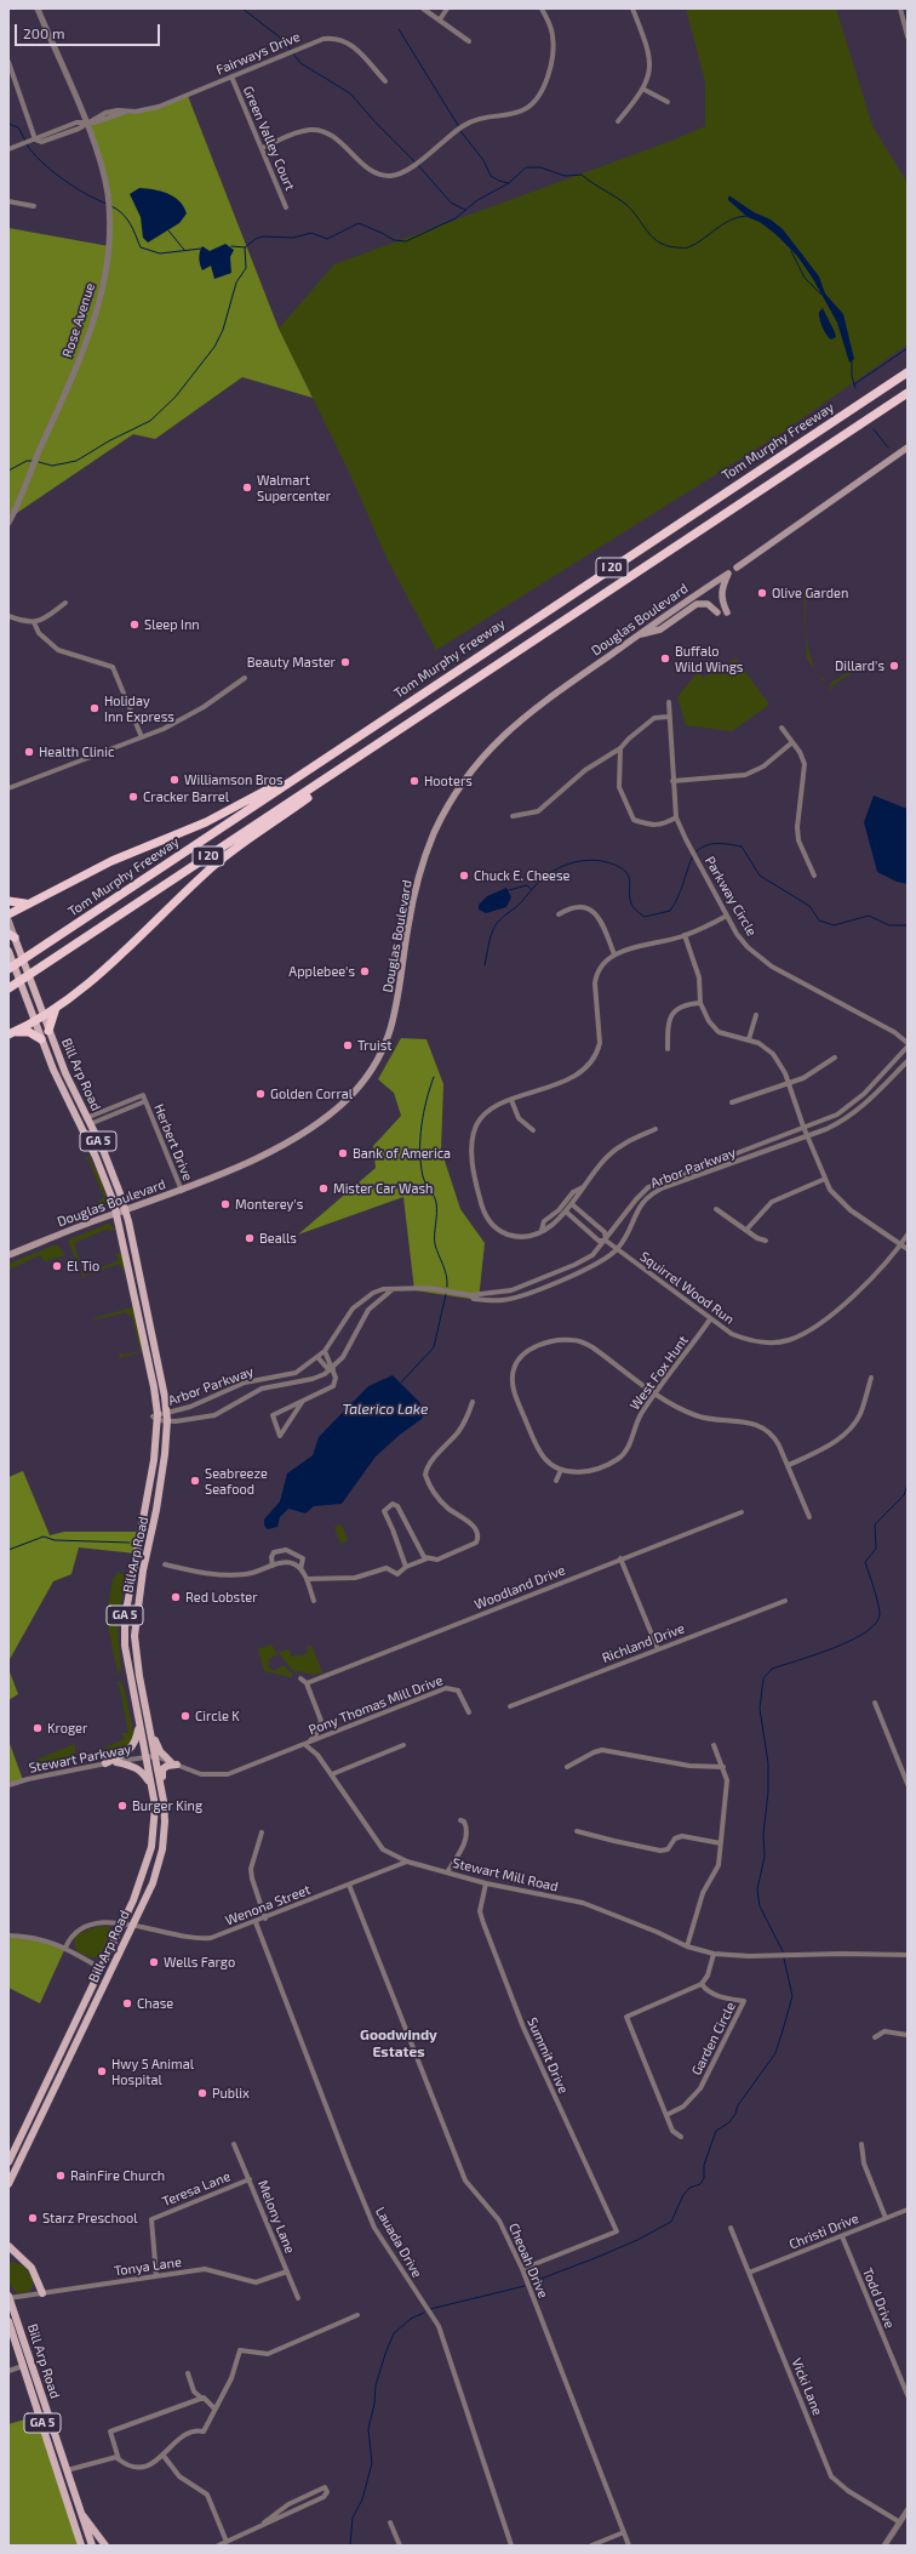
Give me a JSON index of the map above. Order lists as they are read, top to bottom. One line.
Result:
{"streets":{"highway":["Tom Murphy Freeway","I 20"],"main road":["Douglas Boulevard","Bill Arp Road","GA 5"],"street":["Fairways Drive","Green Valley Court","Rose Avenue","Parkway Circle","Herbert Drive","Arbor Parkway","Squirrel Wood Run","West Fox Hunt","Woodland Drive","Richland Drive","Pony Thomas Mill Drive","Stewart Parkway","Stewart Mill Road","Wenona Street","Garden Circle","Summit Drive","Teresa Lane","Melony Lane","Christi Drive","Lauada Drive","Cheoah Drive","Tonya Lane","Todd Drive","Vicki Lane"]},"crossings":[["Fairways Drive","Green Valley Court"],["Fairways Drive","Rose Avenue"],["Douglas Boulevard","Bill Arp Road"],["Douglas Boulevard","Herbert Drive"],["Parkway Circle","Arbor Parkway"],["Bill Arp Road","Herbert Drive"],["Bill Arp Road","Arbor Parkway"],["Bill Arp Road","Stewart Parkway"],["Bill Arp Road","Wenona Street"],["Bill Arp Road","Tonya Lane"],["Arbor Parkway","Squirrel Wood Run"],["Squirrel Wood Run","West Fox Hunt"],["Pony Thomas Mill Drive","Stewart Mill Road"],["Stewart Mill Road","Wenona Street"],["Stewart Mill Road","Summit Drive"],["Wenona Street","Lauada Drive"],["Wenona Street","Cheoah Drive"],["Summit Drive","Cheoah Drive"],["Teresa Lane","Melony Lane"],["Teresa Lane","Tonya Lane"],["Melony Lane","Tonya Lane"],["Christi Drive","Todd Drive"],["Christi Drive","Vicki Lane"]],"districts":["Goodwindy Estates"],"water":["Talerico Lake"],"places":["Walmart Supercenter","Olive Garden","Sleep Inn","Buffalo Wild Wings","Beauty Master","Dillard's","Holiday Inn Express","Health Clinic","Williamson Bros","Hooters","Cracker Barrel","Chuck E. Cheese","Applebee's","Truist","Golden Corral","Bank of America","Mister Car Wash","Monterey's","Bealls","El Tio","Seabreeze Seafood","Red Lobster","Circle K","Kroger","Burger King","Wells Fargo","Chase","Hwy 5 Animal Hospital","Publix","RainFire Church","Starz Preschool"],"scale_bar":"200 m"}
